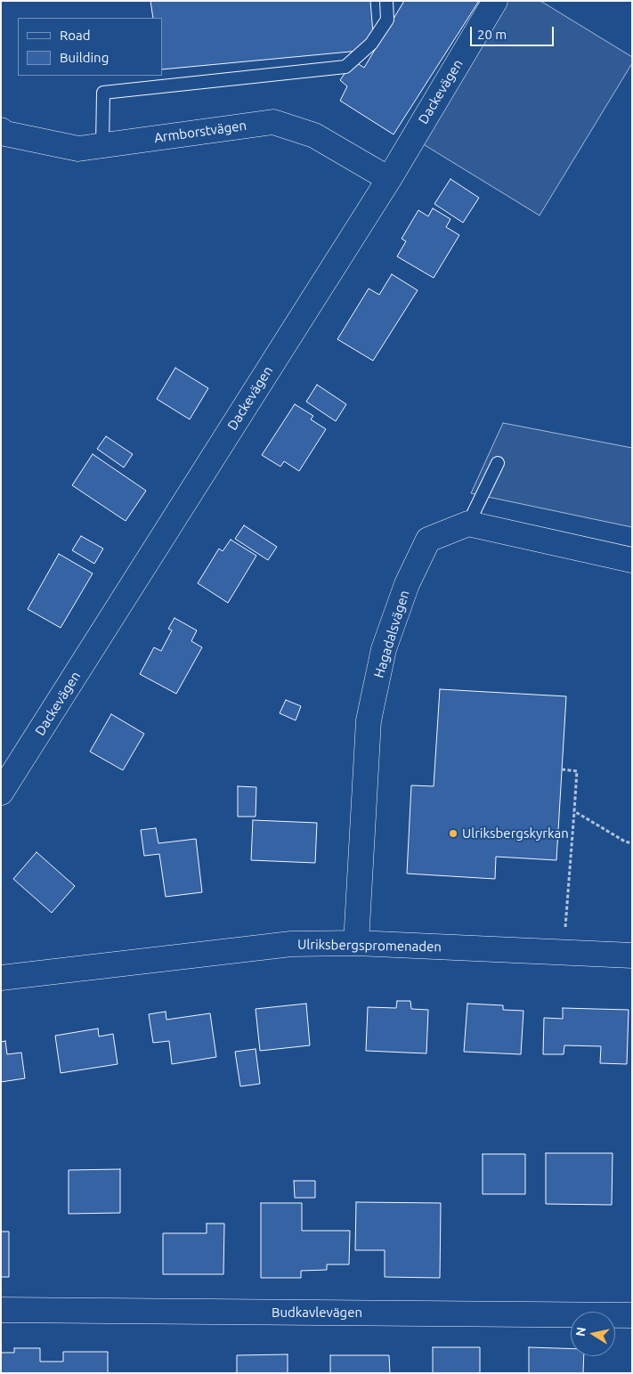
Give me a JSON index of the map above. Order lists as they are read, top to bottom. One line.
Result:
{"streets":{"street":["Dackevägen","Armborstvägen","Hagadalsvägen","Ulriksbergspromenaden","Budkavlevägen"]},"crossings":[["Dackevägen","Armborstvägen"],["Hagadalsvägen","Ulriksbergspromenaden"]],"places":["Ulriksbergskyrkan"],"legend":["Road","Building"],"scale_bar":"20 m","north":"left"}
